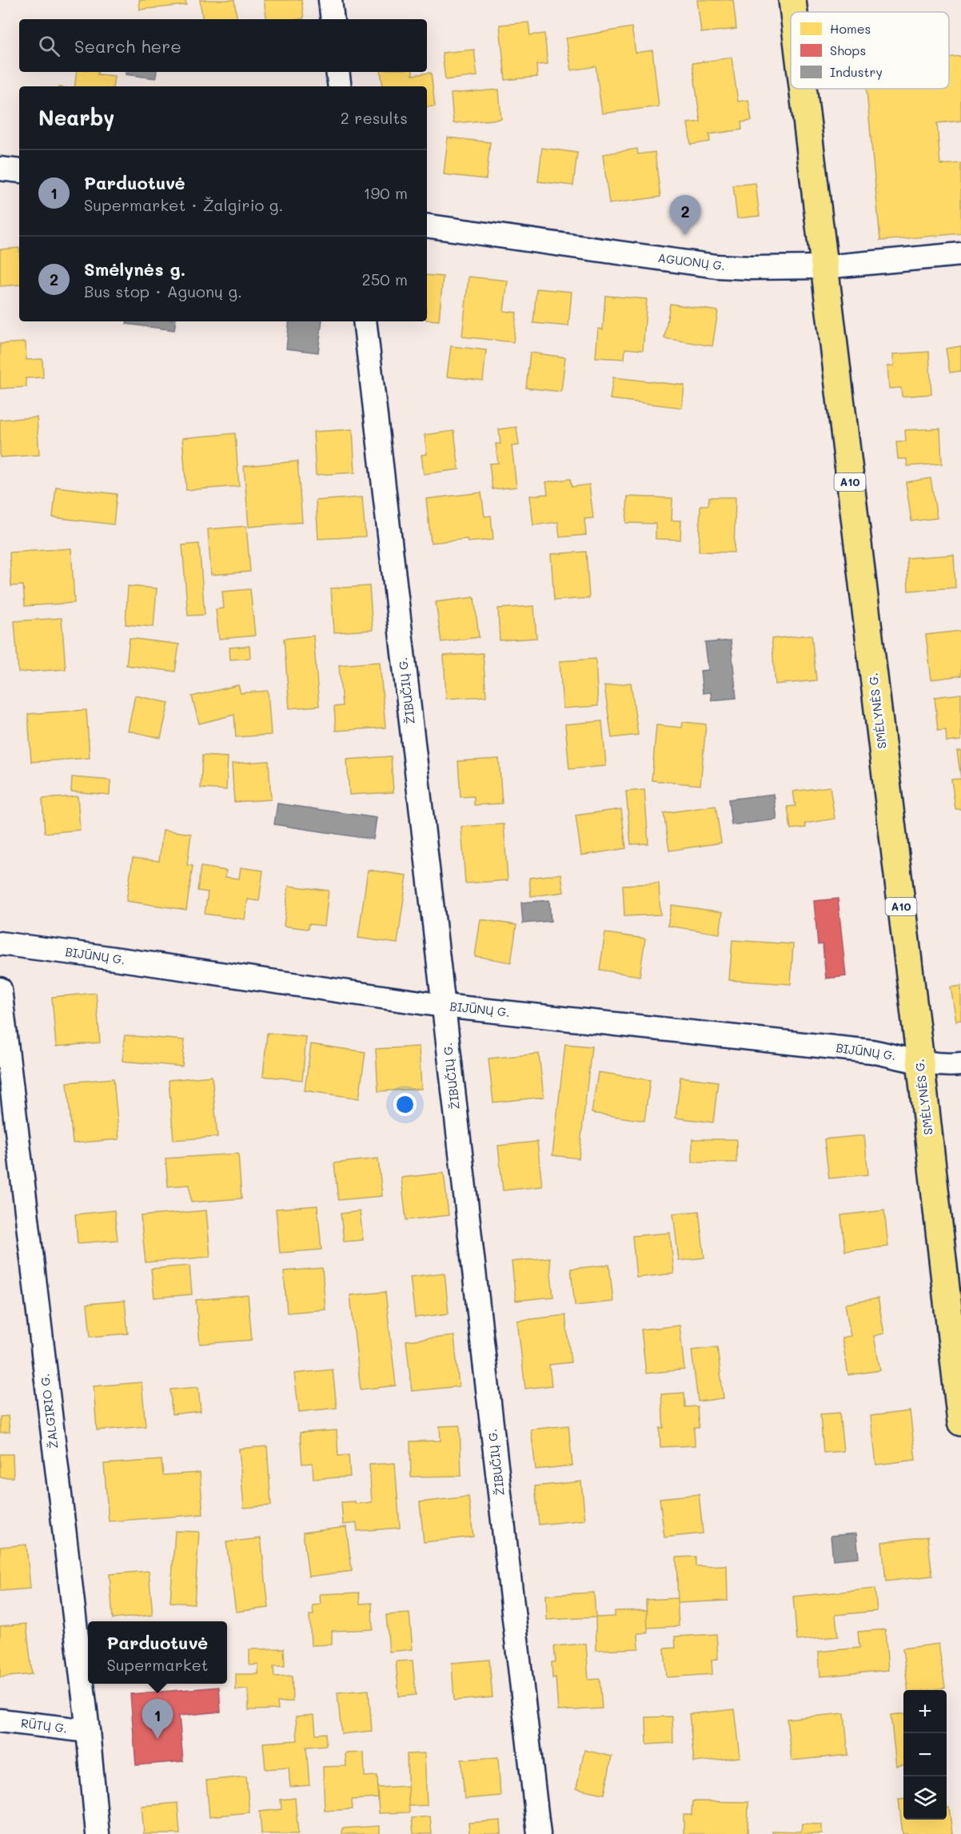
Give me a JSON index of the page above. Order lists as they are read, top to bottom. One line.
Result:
{"streets":{"highway":["A10","SMĖLYNĖS G."],"street":["AGUONŲ G.","ŽIBUČIŲ G.","BIJŪNŲ G.","ŽALGIRIO G.","RŪTŲ G."]},"crossings":[["AGUONŲ G.","SMĖLYNĖS G."],["ŽIBUČIŲ G.","BIJŪNŲ G."],["SMĖLYNĖS G.","BIJŪNŲ G."],["ŽALGIRIO G.","RŪTŲ G."]],"legend":["Homes","Shops","Industry"],"page":{"search":"Search here","heading":["Nearby","2 results"],"list":[{"mark":"1","name":"Parduotuvė","note":"Supermarket · Žalgirio g.","value":"190 m"},{"mark":"2","name":"Smėlynės g.","note":"Bus stop · Aguonų g.","value":"250 m"}],"pins":["2","1"],"popup":["Parduotuvė","Supermarket"],"map_buttons":["+","−"]}}
